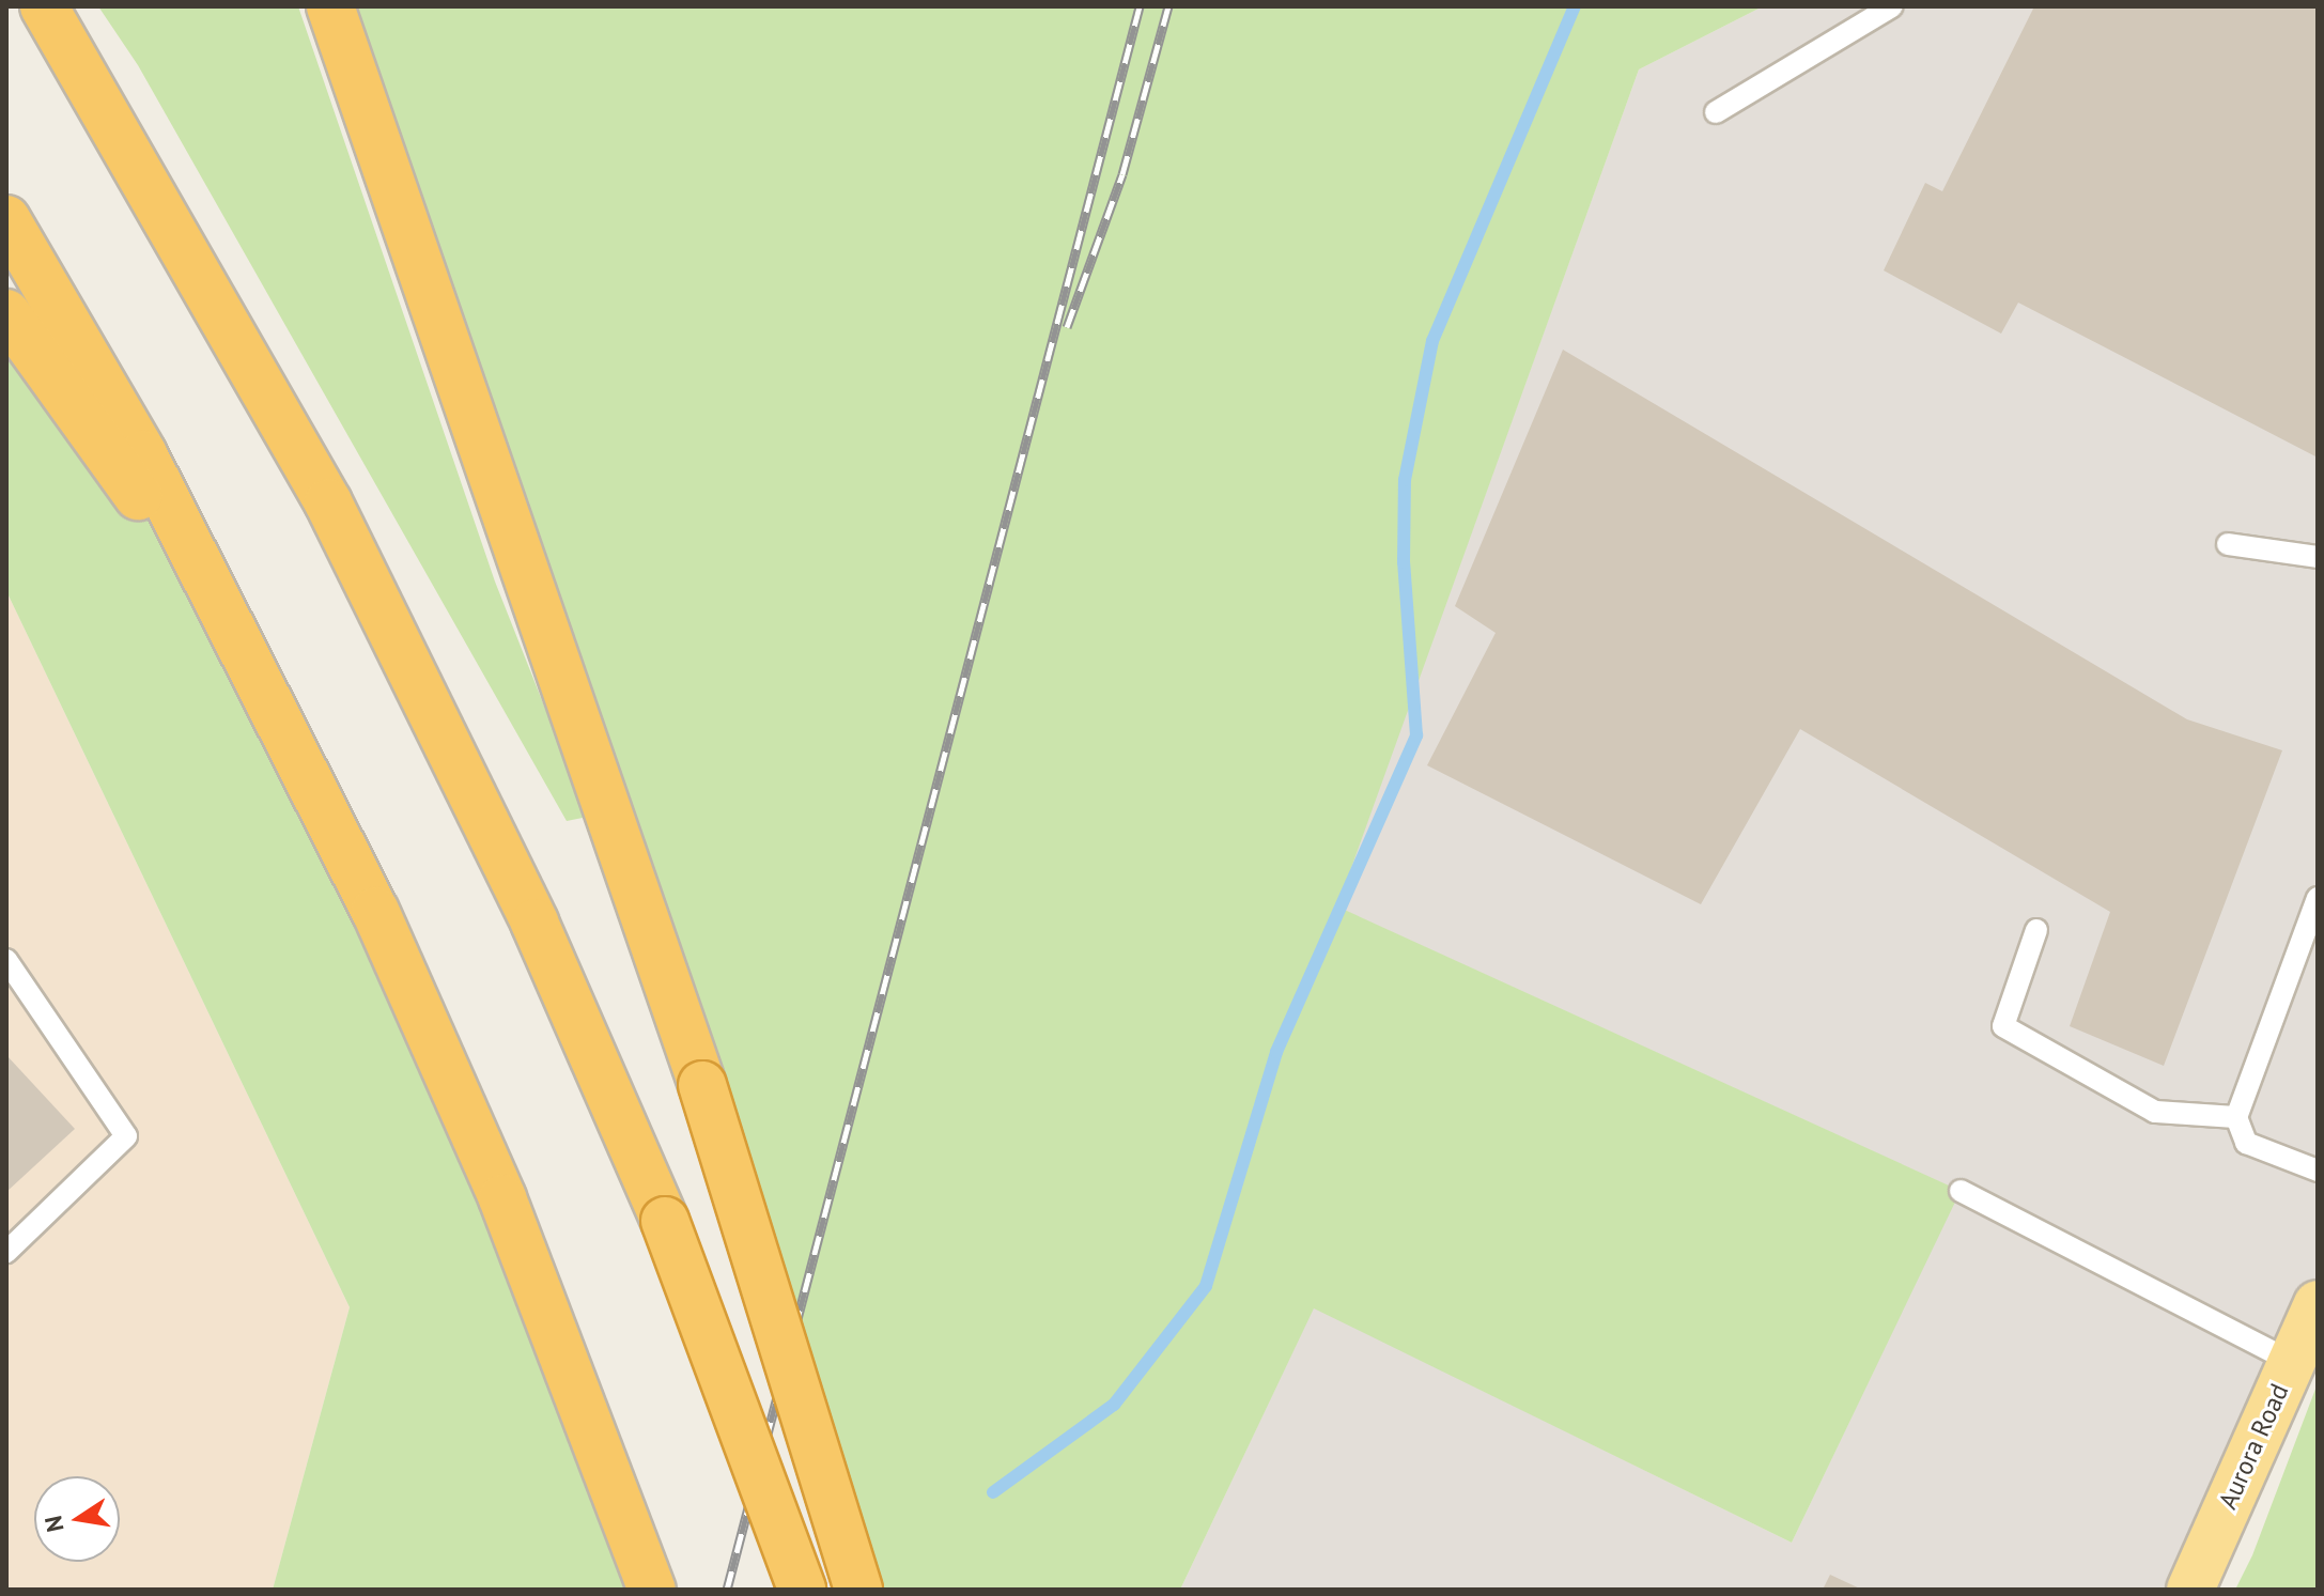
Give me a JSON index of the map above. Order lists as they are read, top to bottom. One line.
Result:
{"streets":{"main road":["Aurora Road"]},"north":"left"}
